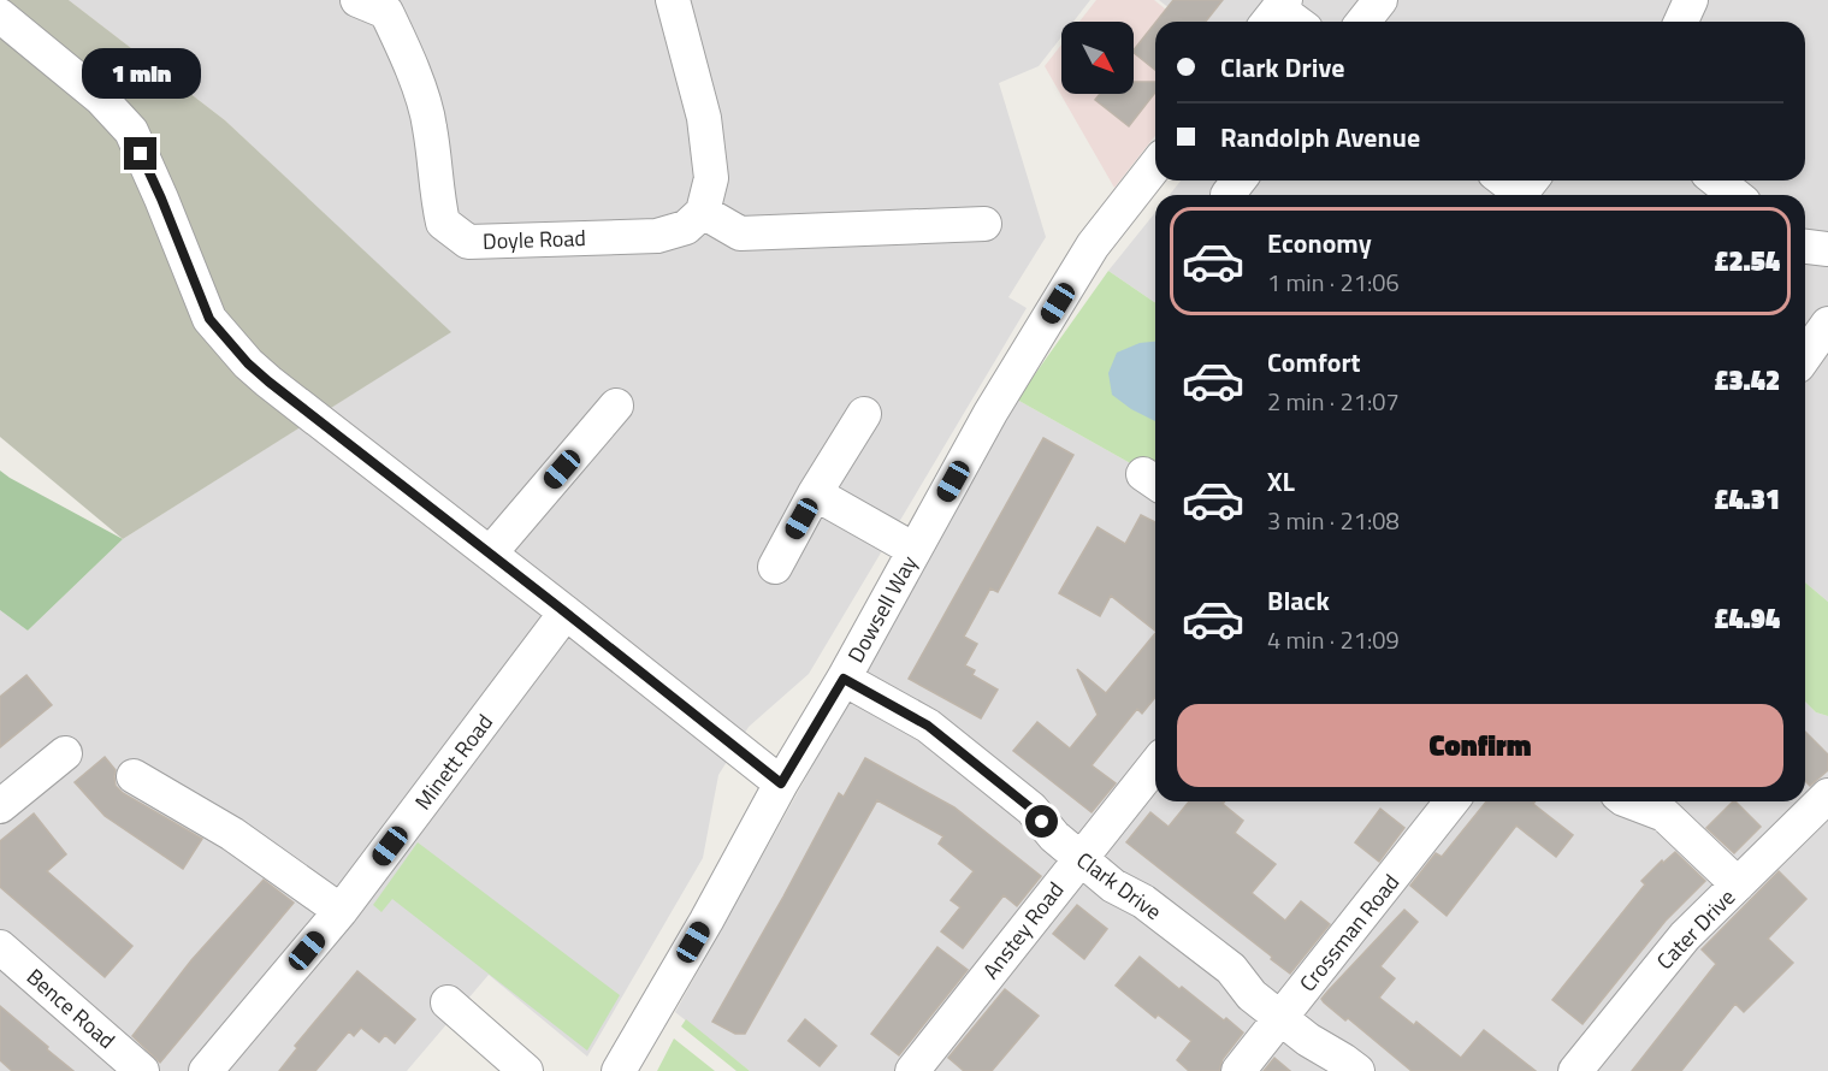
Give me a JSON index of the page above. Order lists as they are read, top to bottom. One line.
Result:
{"streets":{"street":["Doyle Road","Dowsell Way","Minett Road","Clark Drive","Cater Drive","Anstey Road","Crossman Road","Bence Road"]},"crossings":[["Dowsell Way","Clark Drive"],["Clark Drive","Anstey Road"],["Clark Drive","Crossman Road"]],"north":"bottom right","page":{"banner":["Clark Drive","Randolph Avenue"],"bubble":"1 min","list":[{"name":"Economy","note":"1 min · 21:06","value":"£2.54"},{"name":"Comfort","note":"2 min · 21:07","value":"£3.42"},{"name":"XL","note":"3 min · 21:08","value":"£4.31"},{"name":"Black","note":"4 min · 21:09","value":"£4.94"}],"buttons":"Confirm"}}
